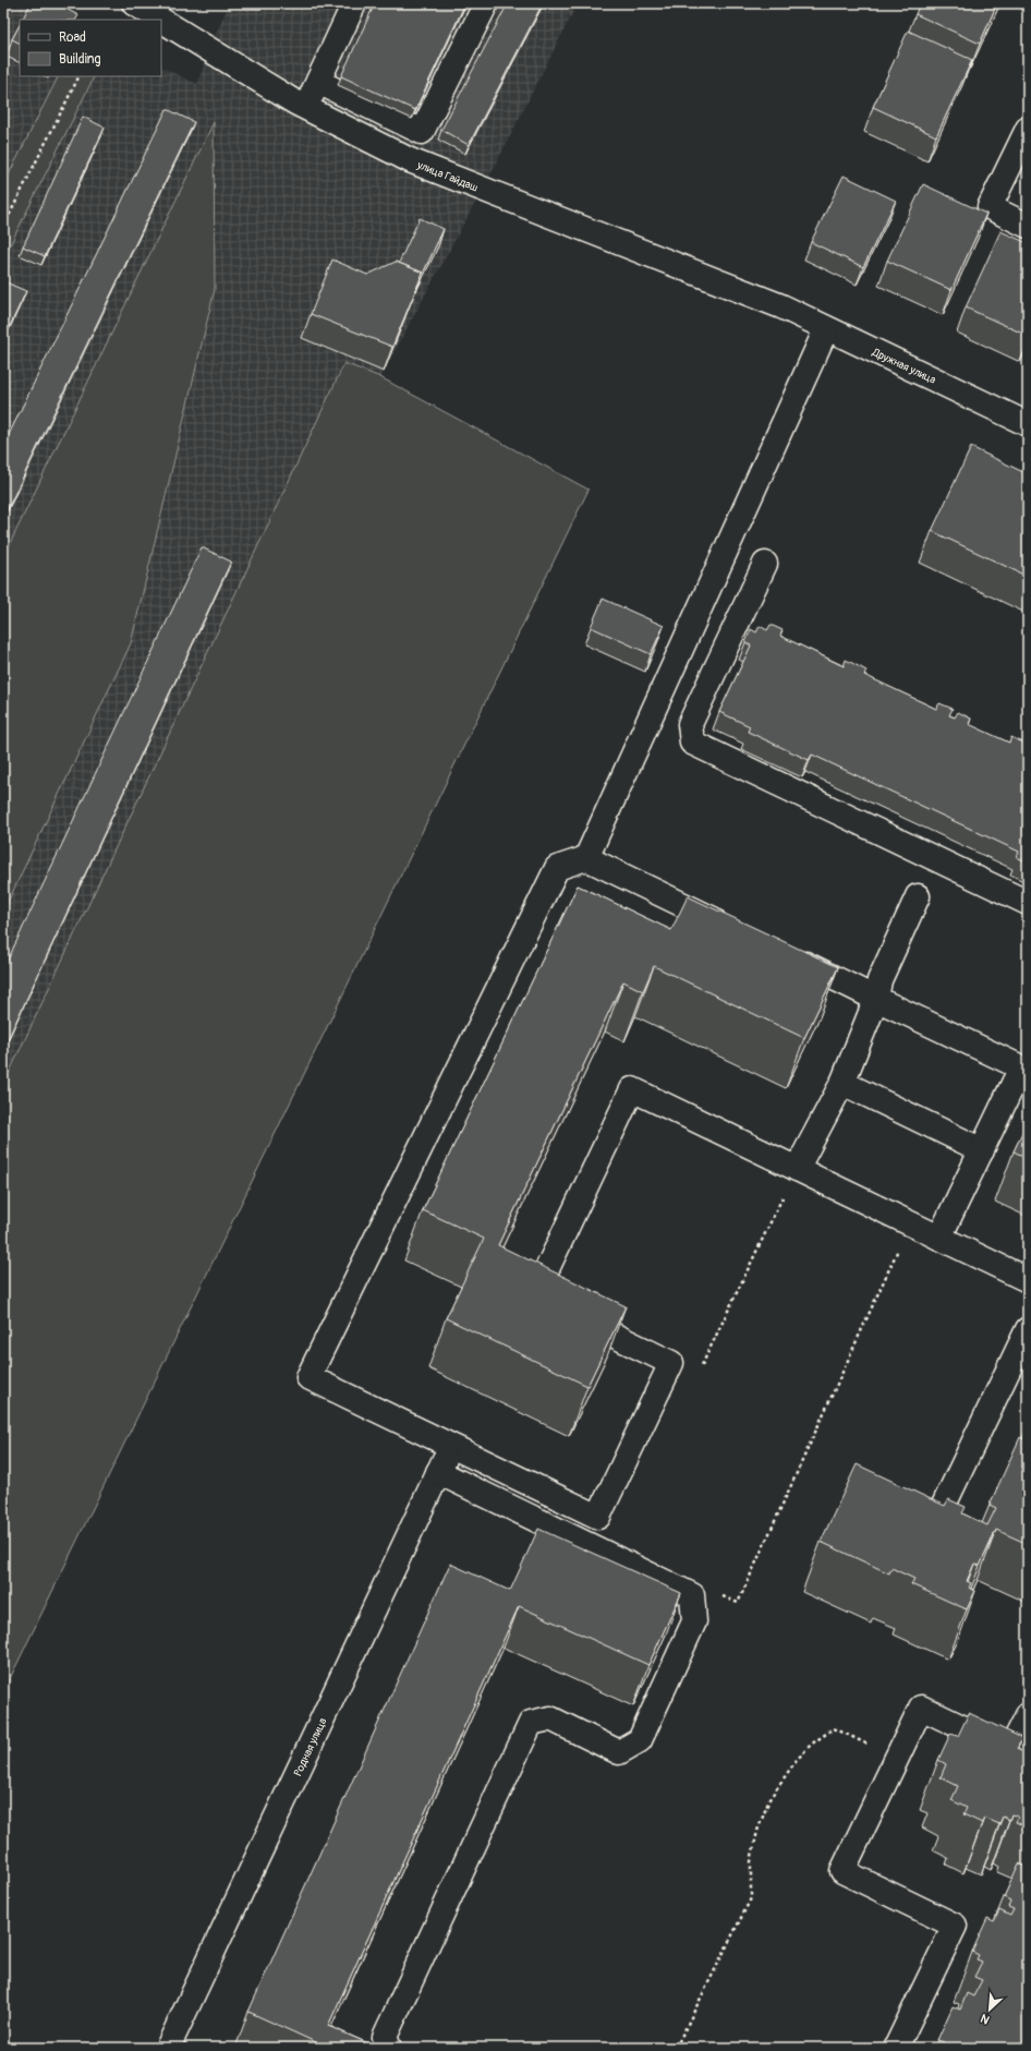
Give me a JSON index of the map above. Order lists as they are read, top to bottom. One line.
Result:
{"streets":{"street":["улица Гайдаш","Дружная улица","Родная улица"]},"crossings":[["улица Гайдаш","Дружная улица"]],"legend":["Road","Building"],"north":"bottom left"}
